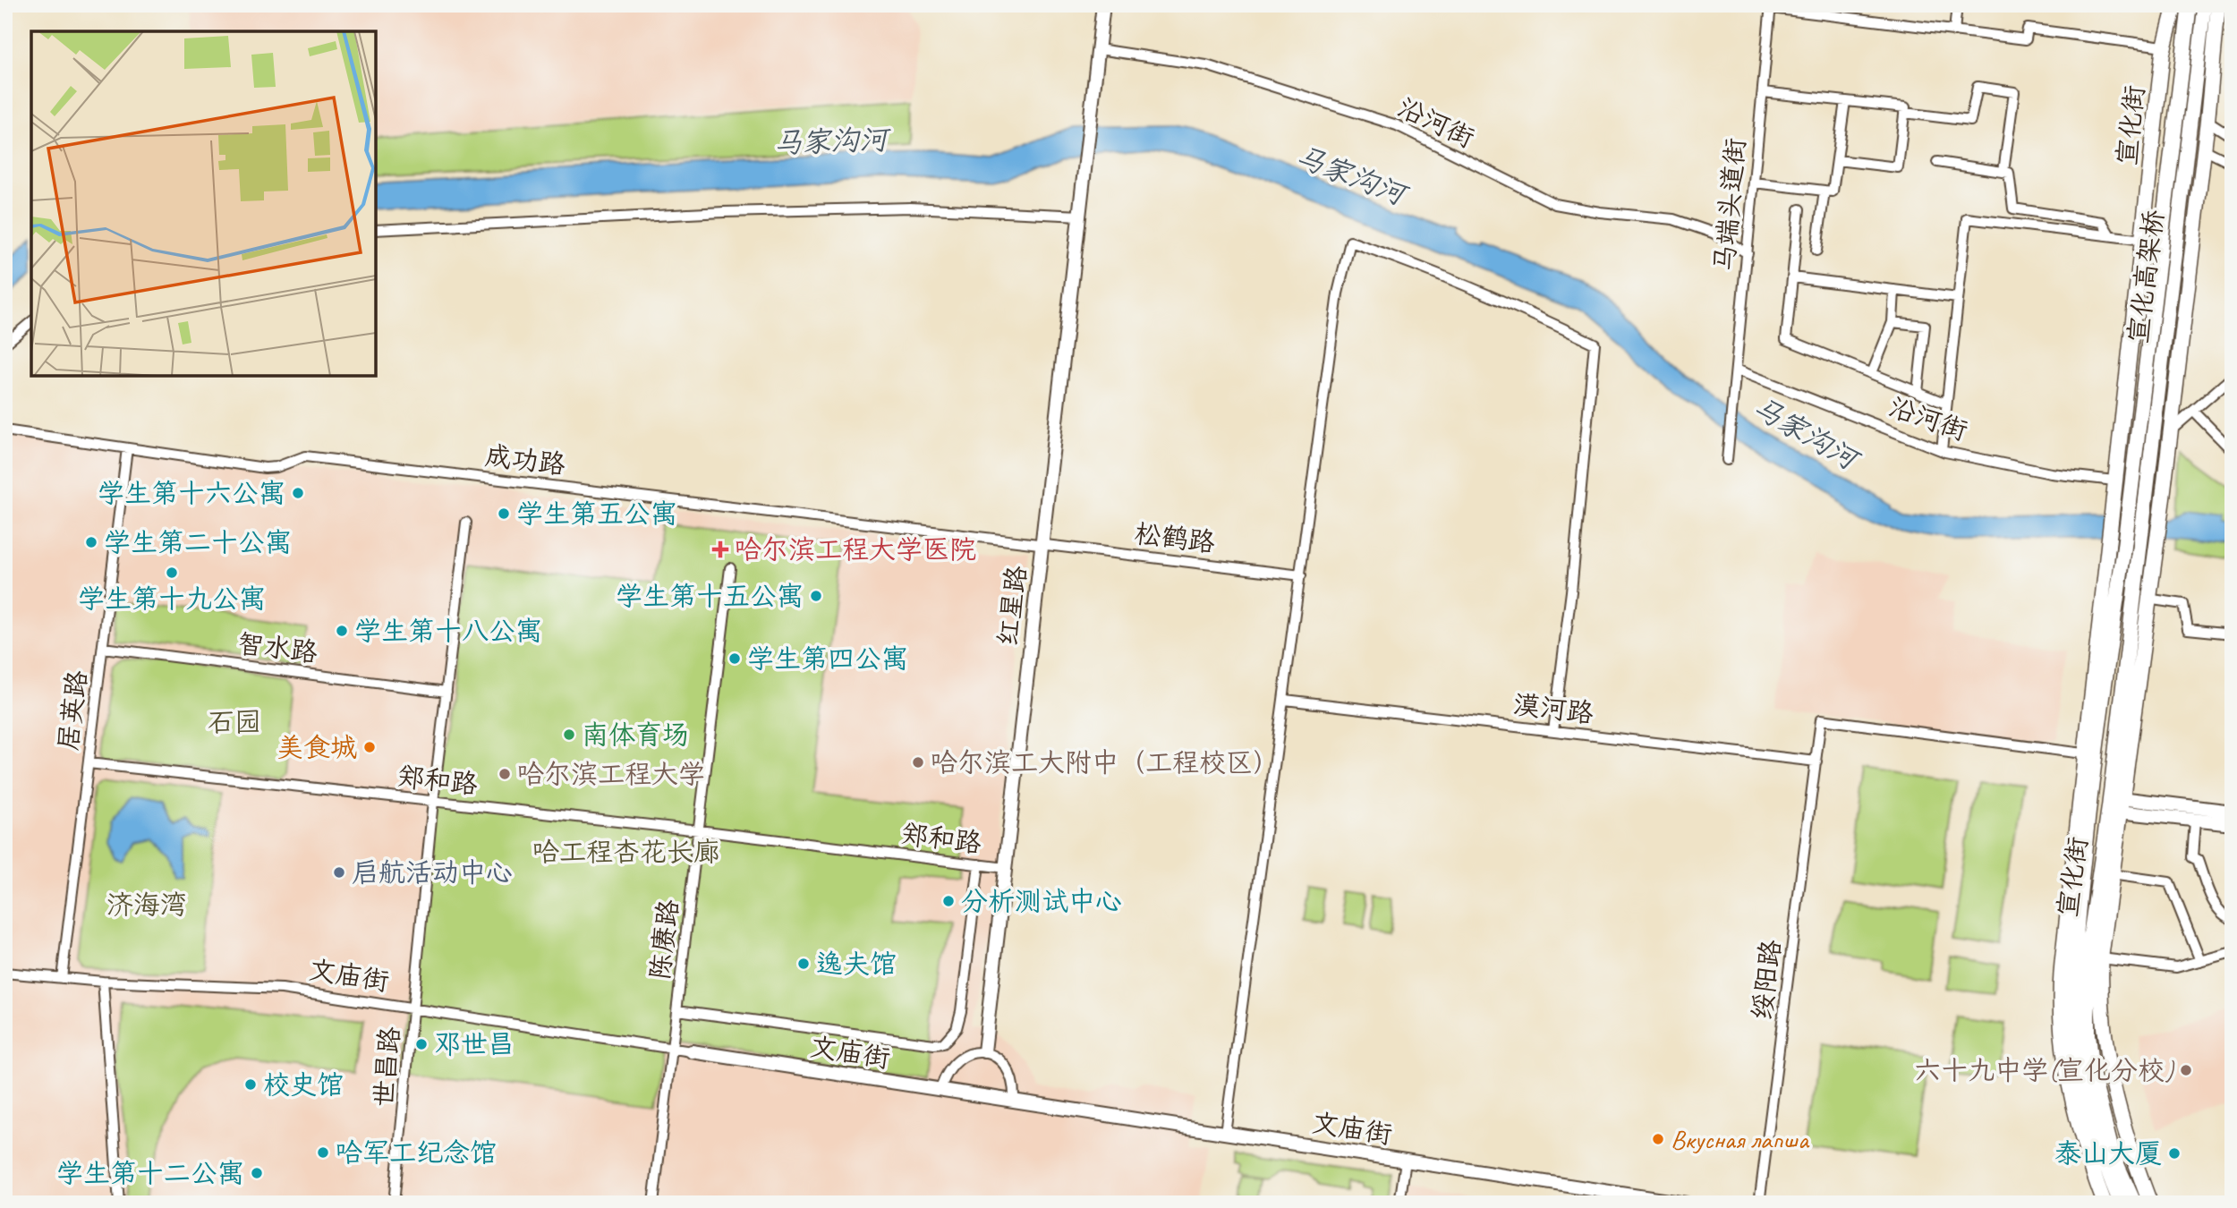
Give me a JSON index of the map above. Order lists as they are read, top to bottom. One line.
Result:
{"streets":{"highway":["宣化街","宣化高架桥"],"main road":["红星路","文庙街"],"street":["沿河街","马端头道街","成功路","松鹤路","智水路","漠河路","居英路","郑和路","陈赓路","绥阳路","世昌路"]},"crossings":[["沿河街","宣化街"],["沿河街","马端头道街"],["沿河街","红星路"],["宣化街","宣化高架桥"],["宣化街","绥阳路"],["宣化高架桥","绥阳路"],["成功路","松鹤路"],["成功路","红星路"],["成功路","居英路"],["松鹤路","红星路"],["红星路","郑和路"],["智水路","居英路"],["智水路","世昌路"],["漠河路","绥阳路"],["居英路","郑和路"],["居英路","文庙街"],["郑和路","陈赓路"],["郑和路","世昌路"],["陈赓路","文庙街"],["文庙街","世昌路"]],"water":["马家沟河"],"parks":["石园","哈工程杏花长廊","济海湾"],"places":{"other":["学生第十六公寓","学生第五公寓","学生第二十公寓","学生第十九公寓","学生第十五公寓","学生第十八公寓","学生第四公寓","南体育场","美食城","哈尔滨工大附中（工程校区）","哈尔滨工程大学","启航活动中心","分析测试中心","逸夫馆","邓世昌","六十九中学(宣化分校)","校史馆","Вкусная лапша","哈军工纪念馆","泰山大厦","学生第十二公寓"],"health":["哈尔滨工程大学医院"]}}
